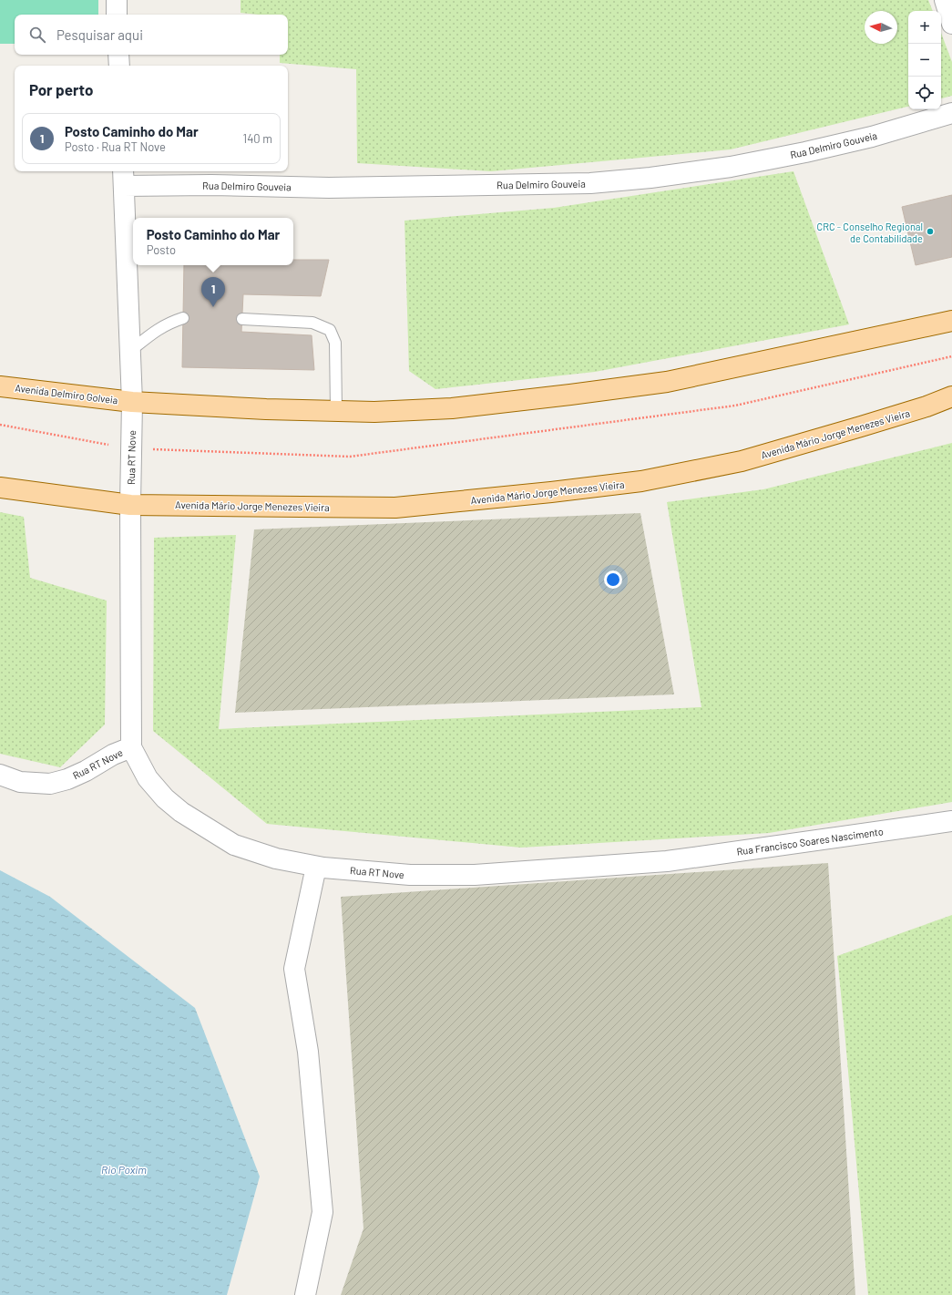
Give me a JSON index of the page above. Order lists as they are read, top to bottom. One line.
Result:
{"streets":{"main road":["Avenida Delmiro Golveia","Avenida Mário Jorge Menezes Vieira"],"street":["Rua Delmiro Gouveia","Rua RT Nove","Rua Francisco Soares Nascimento"]},"crossings":[["Rua Delmiro Gouveia","Rua RT Nove"],["Avenida Delmiro Golveia","Rua RT Nove"],["Avenida Mário Jorge Menezes Vieira","Rua RT Nove"],["Rua RT Nove","Rua Francisco Soares Nascimento"]],"water":["Rio Poxim"],"places":["CRC - Conselho Regional de Contabilidade"],"north":"left","page":{"map_buttons":["+","−"],"search":"Pesquisar aqui","heading":"Por perto","list":[{"mark":"1","name":"Posto Caminho do Mar","note":"Posto · Rua RT Nove","value":"140 m"}],"popup":["Posto Caminho do Mar","Posto"],"pins":"1"}}
